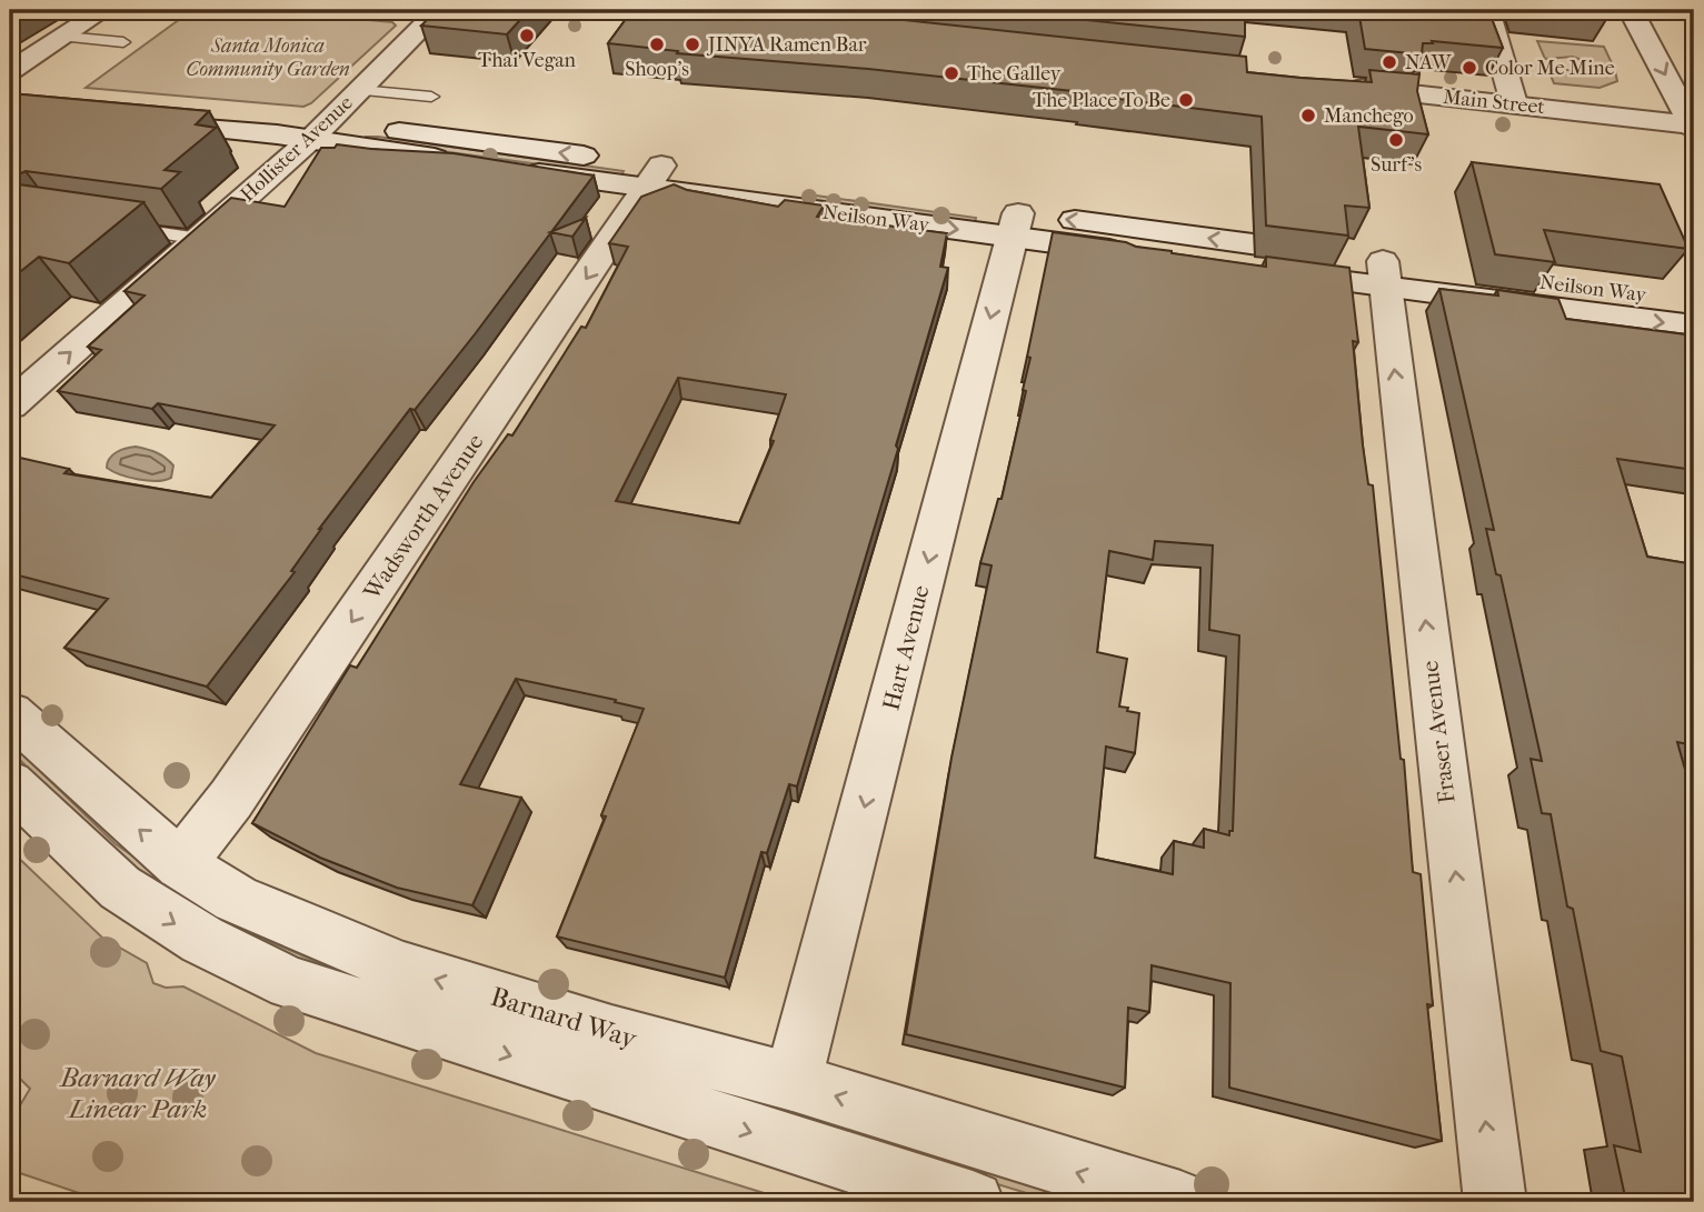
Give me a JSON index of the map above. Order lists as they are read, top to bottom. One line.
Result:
{"streets":{"street":["Main Street","Hollister Avenue","Neilson Way","Wadsworth Avenue","Hart Avenue","Fraser Avenue","Barnard Way"]},"crossings":[["Hollister Avenue","Neilson Way"],["Neilson Way","Wadsworth Avenue"],["Neilson Way","Hart Avenue"],["Neilson Way","Fraser Avenue"],["Wadsworth Avenue","Barnard Way"],["Hart Avenue","Barnard Way"]],"one_way":["Hollister Avenue","Wadsworth Avenue","Hart Avenue","Fraser Avenue"],"parks":["Santa Monica Community Garden","Barnard Way Linear Park"],"places":["Thai Vegan","Shoop's","JINYA Ramen Bar","NAW","Color Me Mine","The Galley","The Place To Be","Manchego","Surf's"]}
